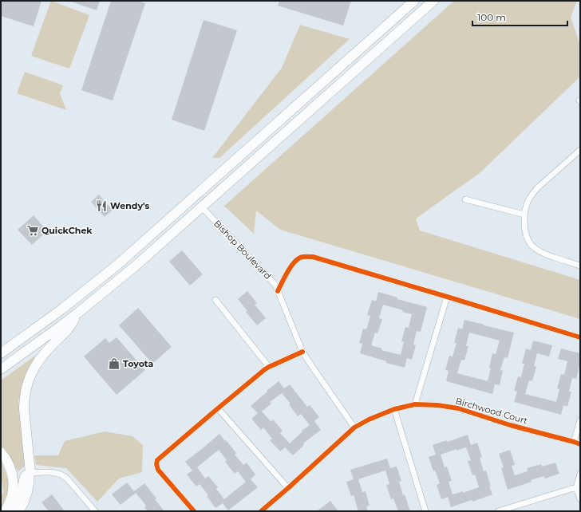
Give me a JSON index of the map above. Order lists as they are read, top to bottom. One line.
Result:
{"streets":{"street":["Bishop Boulevard","Birchwood Court"]},"crossings":[["Bishop Boulevard","Birchwood Court"]],"places":{"restaurant":["Wendy's"],"supermarket":["QuickChek"],"shop":["Toyota"]},"scale_bar":"100 m"}
